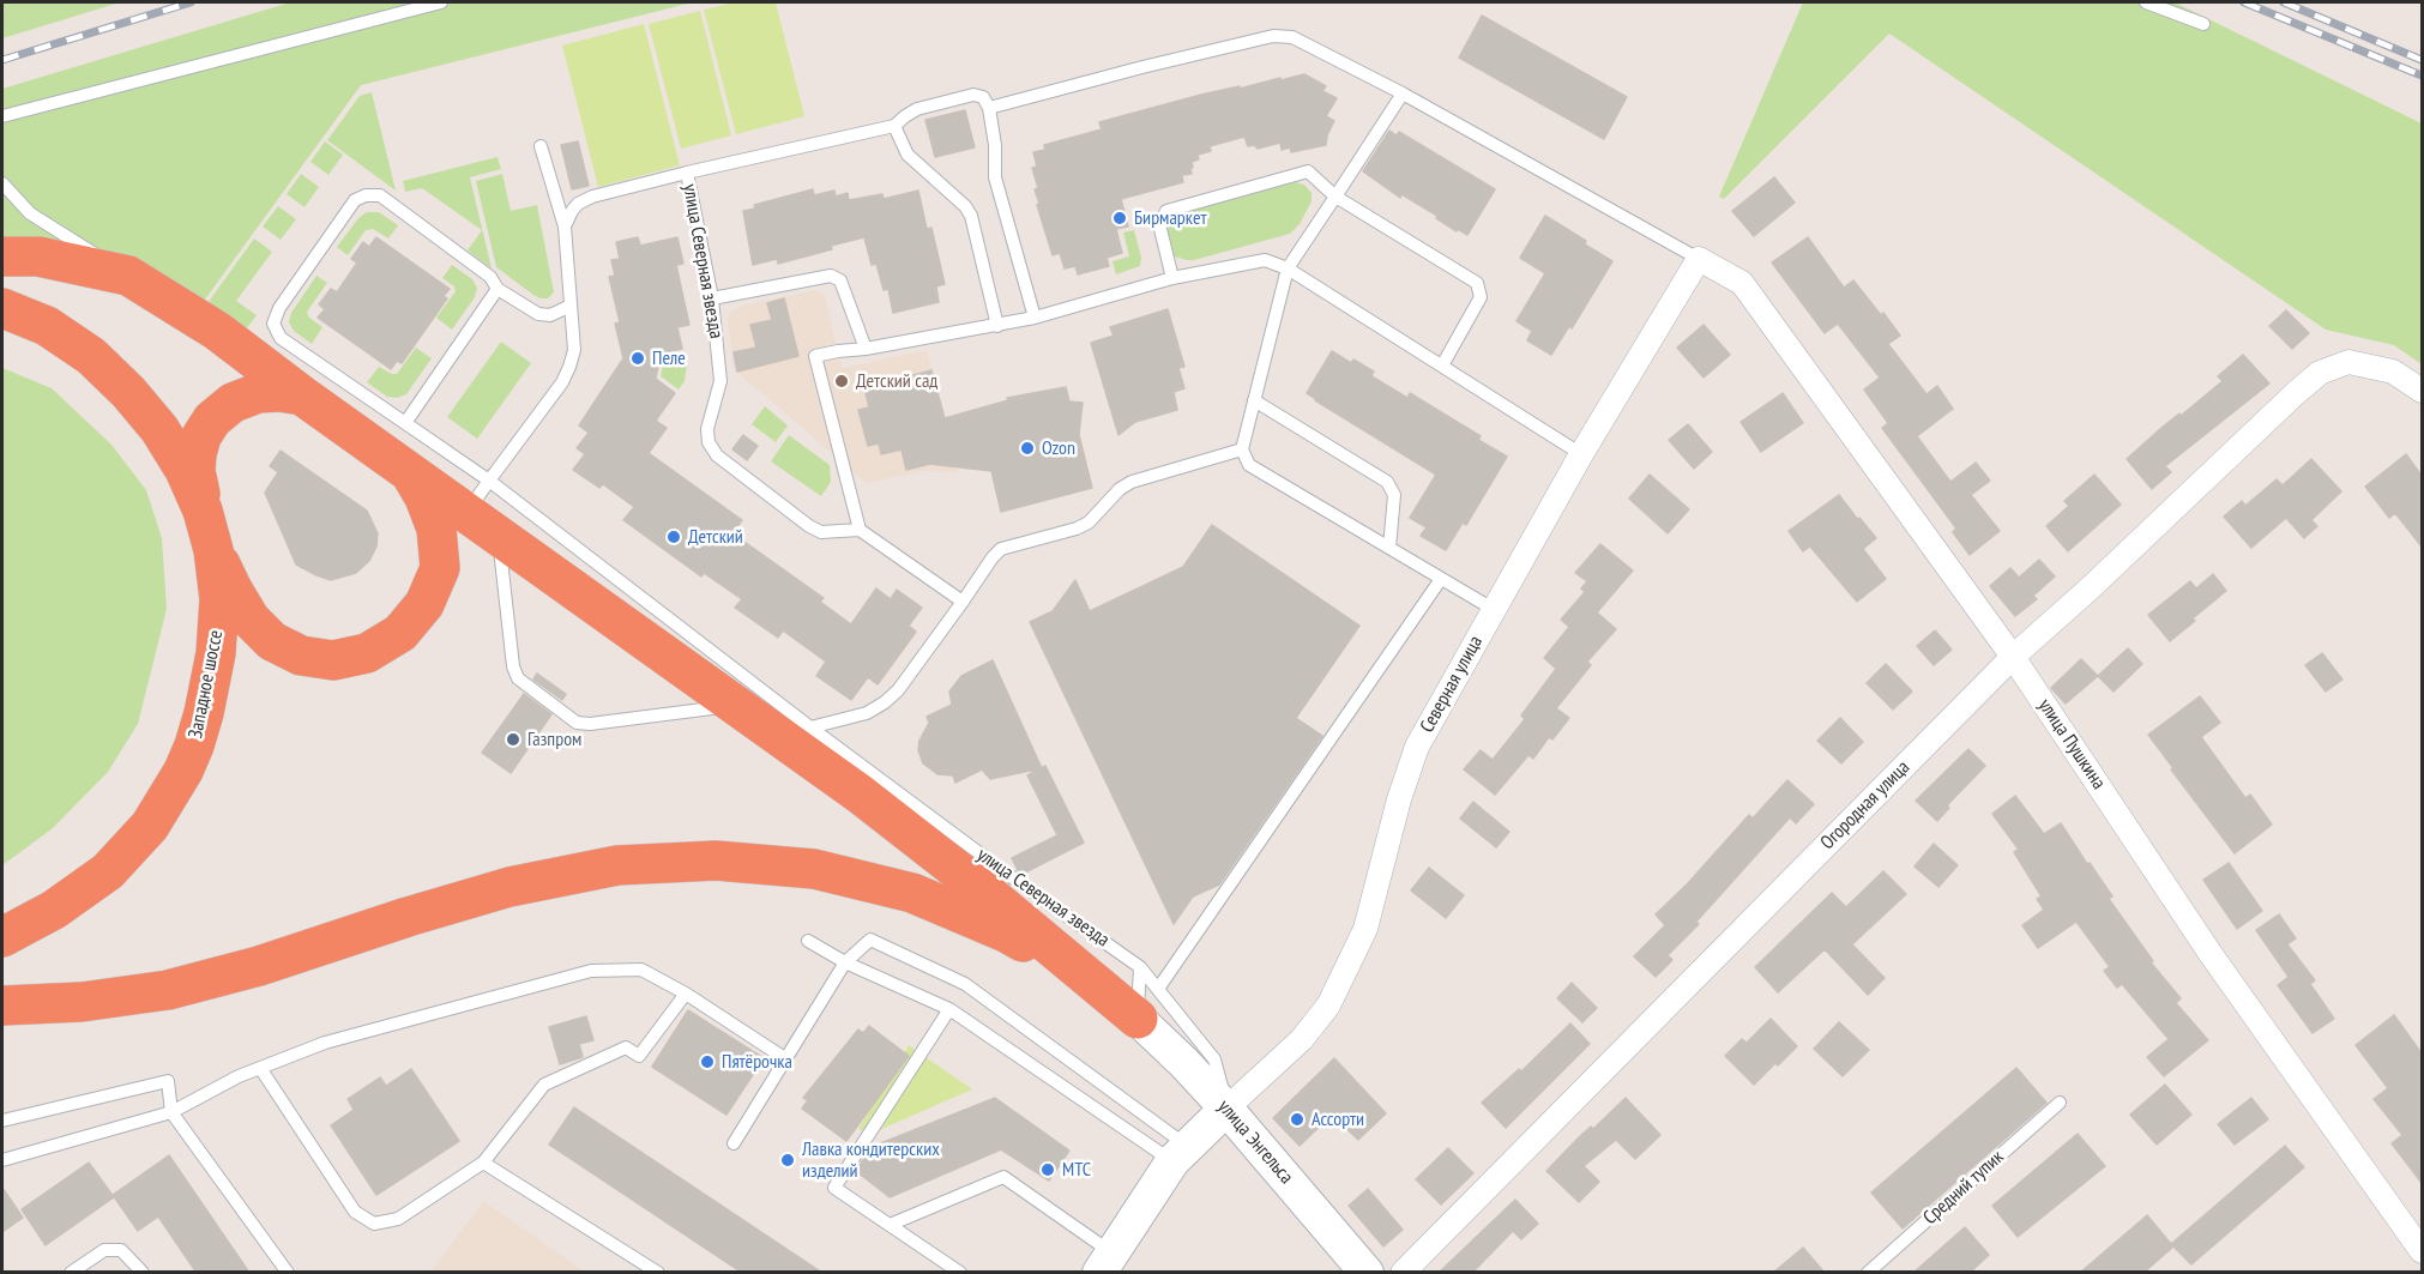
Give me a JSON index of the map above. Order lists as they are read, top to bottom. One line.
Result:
{"streets":{"highway":["Западное шоссе"],"main road":["улица Энгельса"],"street":["Северная улица","улица Пушкина","Огородная улица"],"lane":["улица Северная звезда","Средний тупик"]},"crossings":[["улица Северная звезда","улица Энгельса"],["Северная улица","улица Пушкина"],["Северная улица","улица Энгельса"],["улица Пушкина","Огородная улица"]],"places":["Бирмаркет","Пеле","Детский сад","Ozon","Детский","Газпром","Пятёрочка","Ассорти","Лавка кондитерских изделий","МТС"]}
